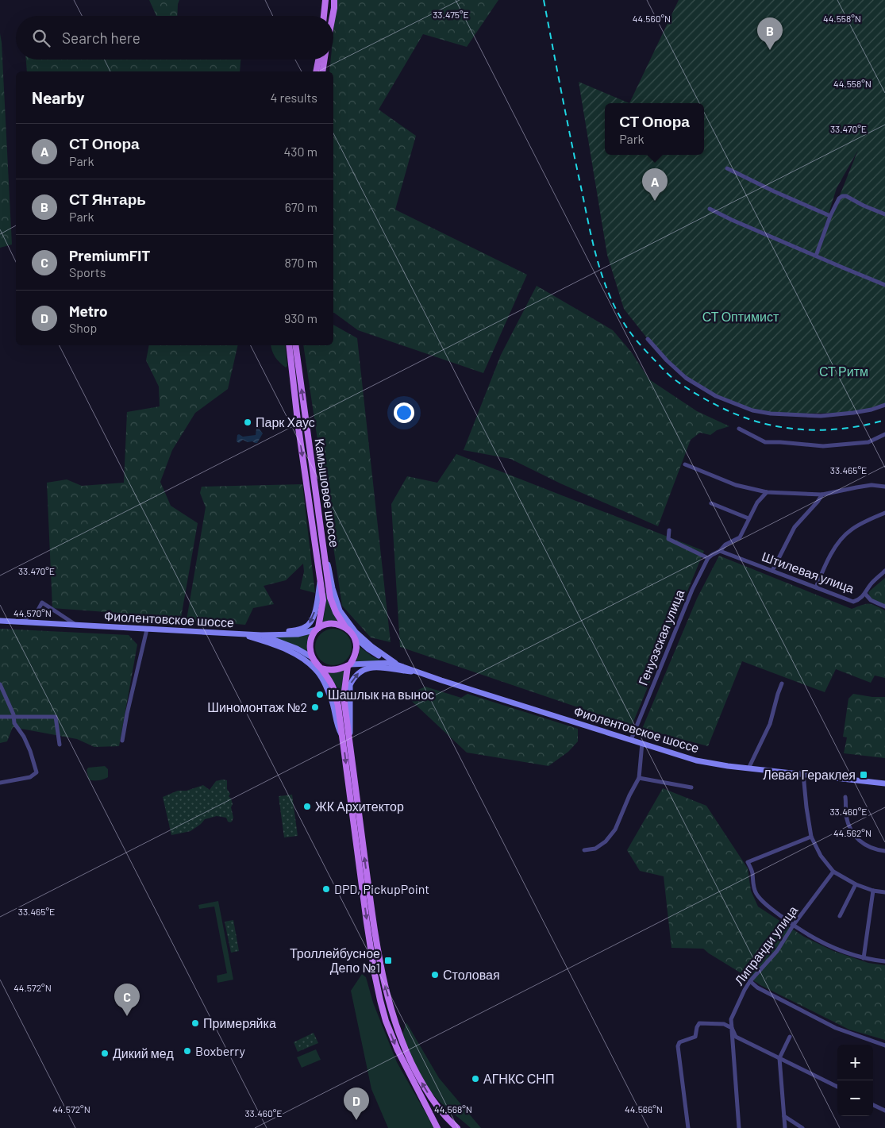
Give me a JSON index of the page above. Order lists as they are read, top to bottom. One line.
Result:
{"streets":{"main road":["Камышовое шоссе","Фиолентовское шоссе"],"street":["Штилевая улица","Генуэзская улица","Липранди улица"]},"crossings":[["Камышовое шоссе","Фиолентовское шоссе"],["Фиолентовское шоссе","Генуэзская улица"]],"parks":["СТ Оптимист","СТ Ритм"],"places":{"other":["Парк Хаус","Шашлык на вынос","Шиномонтаж №2","ЖК Архитектор","DPD, PickupPoint","Столовая","Примеряйка","Boxberry","Дикий мед","АГНКС СНП"],"transit":["Левая Гераклея","Троллейбусное Депо №1"]},"page":{"search":"Search here","pins":["B","A","C","D"],"heading":["Nearby","4 results"],"popup":["СТ Опора","Park"],"list":[{"mark":"A","name":"СТ Опора","note":"Park","value":"430 m"},{"mark":"B","name":"СТ Янтарь","note":"Park","value":"670 m"},{"mark":"C","name":"PremiumFIT","note":"Sports","value":"870 m"},{"mark":"D","name":"Metro","note":"Shop","value":"930 m"}],"map_buttons":["+","−"]},"coordinates":["33.475°E","44.560°N","44.558°N","33.470°E","33.465°E","44.570°N","33.460°E","44.562°N","44.572°N","44.568°N","44.566°N"]}
